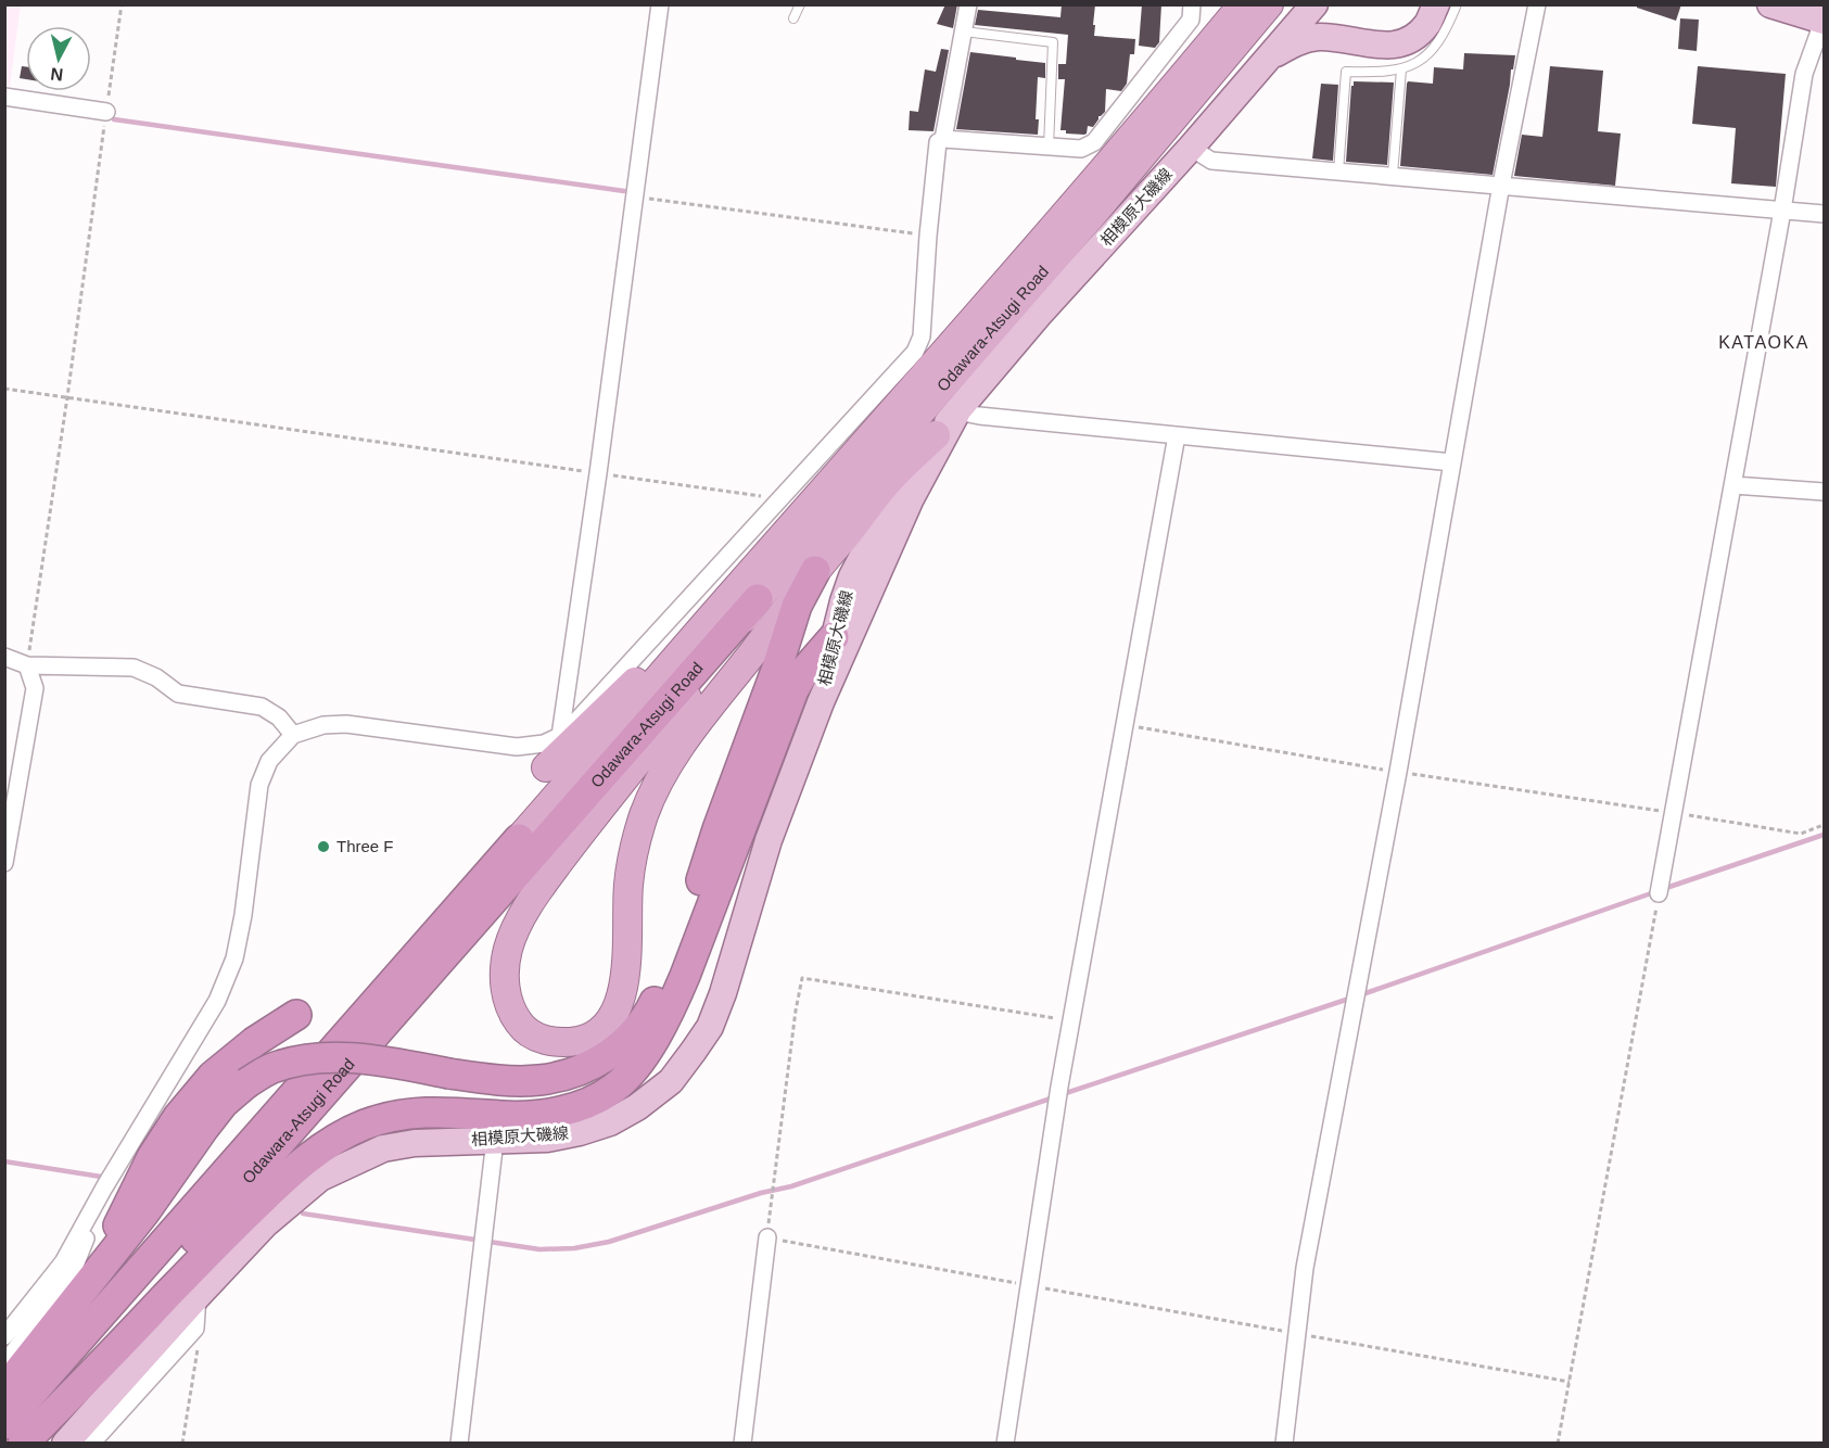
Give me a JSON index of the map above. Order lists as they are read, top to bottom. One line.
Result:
{"streets":{"highway":["Odawara-Atsugi Road"],"main road":["相模原大磯線"]},"districts":["KATAOKA"],"places":["Three F"],"north":"bottom"}
